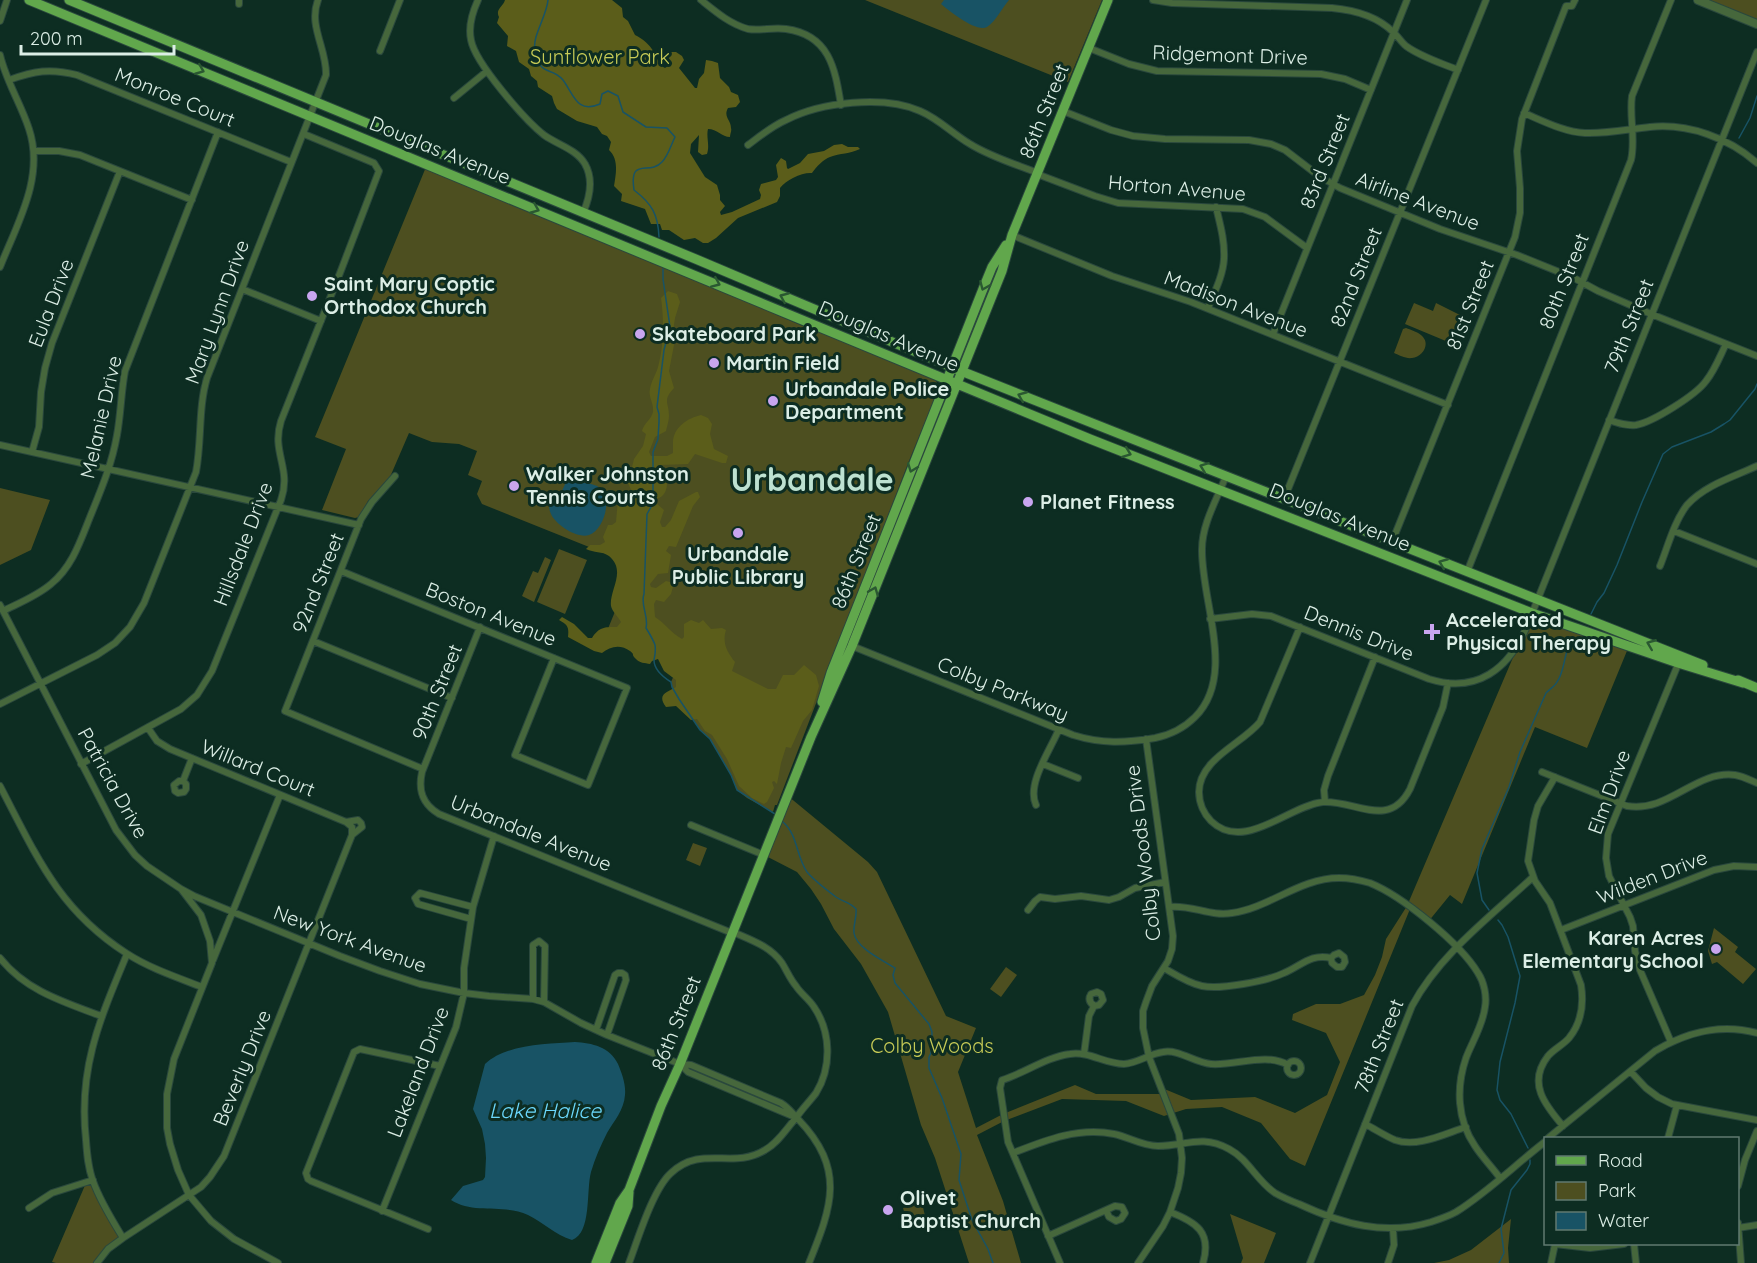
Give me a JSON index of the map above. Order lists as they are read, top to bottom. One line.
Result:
{"streets":{"main road":["86th Street","Douglas Avenue"],"street":["Ridgemont Drive","Monroe Court","83rd Street","Horton Avenue","Airline Avenue","82nd Street","80th Street","Eula Drive","Madison Avenue","81st Street","Mary Lynn Drive","79th Street","Melanie Drive","Hillsdale Drive","92nd Street","Boston Avenue","Dennis Drive","Colby Parkway","90th Street","Willard Court","Patricia Drive","Elm Drive","Urbandale Avenue","Colby Woods Drive","Wilden Drive","New York Avenue","78th Street","Beverly Drive","Lakeland Drive"]},"crossings":[["Ridgemont Drive","86th Street"],["Ridgemont Drive","83rd Street"],["Monroe Court","Mary Lynn Drive"],["Monroe Court","Melanie Drive"],["86th Street","Douglas Avenue"],["86th Street","Horton Avenue"],["86th Street","Airline Avenue"],["86th Street","Madison Avenue"],["86th Street","Colby Parkway"],["86th Street","Urbandale Avenue"],["86th Street","New York Avenue"],["Douglas Avenue","82nd Street"],["Douglas Avenue","80th Street"],["Douglas Avenue","81st Street"],["Douglas Avenue","Mary Lynn Drive"],["Douglas Avenue","79th Street"],["Douglas Avenue","Dennis Drive"],["Douglas Avenue","Elm Drive"],["83rd Street","Horton Avenue"],["83rd Street","Airline Avenue"],["83rd Street","Madison Avenue"],["Airline Avenue","82nd Street"],["Airline Avenue","80th Street"],["Airline Avenue","81st Street"],["Airline Avenue","79th Street"],["82nd Street","Madison Avenue"],["Madison Avenue","81st Street"],["Mary Lynn Drive","Hillsdale Drive"],["Mary Lynn Drive","Patricia Drive"],["79th Street","Dennis Drive"],["Melanie Drive","Patricia Drive"],["Hillsdale Drive","Willard Court"],["Hillsdale Drive","Patricia Drive"],["92nd Street","Boston Avenue"],["92nd Street","90th Street"],["92nd Street","Urbandale Avenue"],["Boston Avenue","90th Street"],["Colby Parkway","Colby Woods Drive"],["90th Street","Urbandale Avenue"],["Willard Court","Beverly Drive"],["Patricia Drive","New York Avenue"],["Elm Drive","Wilden Drive"],["Urbandale Avenue","New York Avenue"],["Urbandale Avenue","Lakeland Drive"],["New York Avenue","Beverly Drive"],["New York Avenue","Lakeland Drive"]],"districts":["Urbandale"],"water":["Lake Halice"],"parks":["Sunflower Park","Colby Woods"],"places":{"other":["Saint Mary Coptic Orthodox Church","Skateboard Park","Martin Field","Urbandale Police Department","Walker Johnston Tennis Courts","Planet Fitness","Urbandale Public Library","Karen Acres Elementary School","Olivet Baptist Church"],"health":["Accelerated Physical Therapy"]},"legend":["Road","Park","Water"],"scale_bar":"200 m"}
